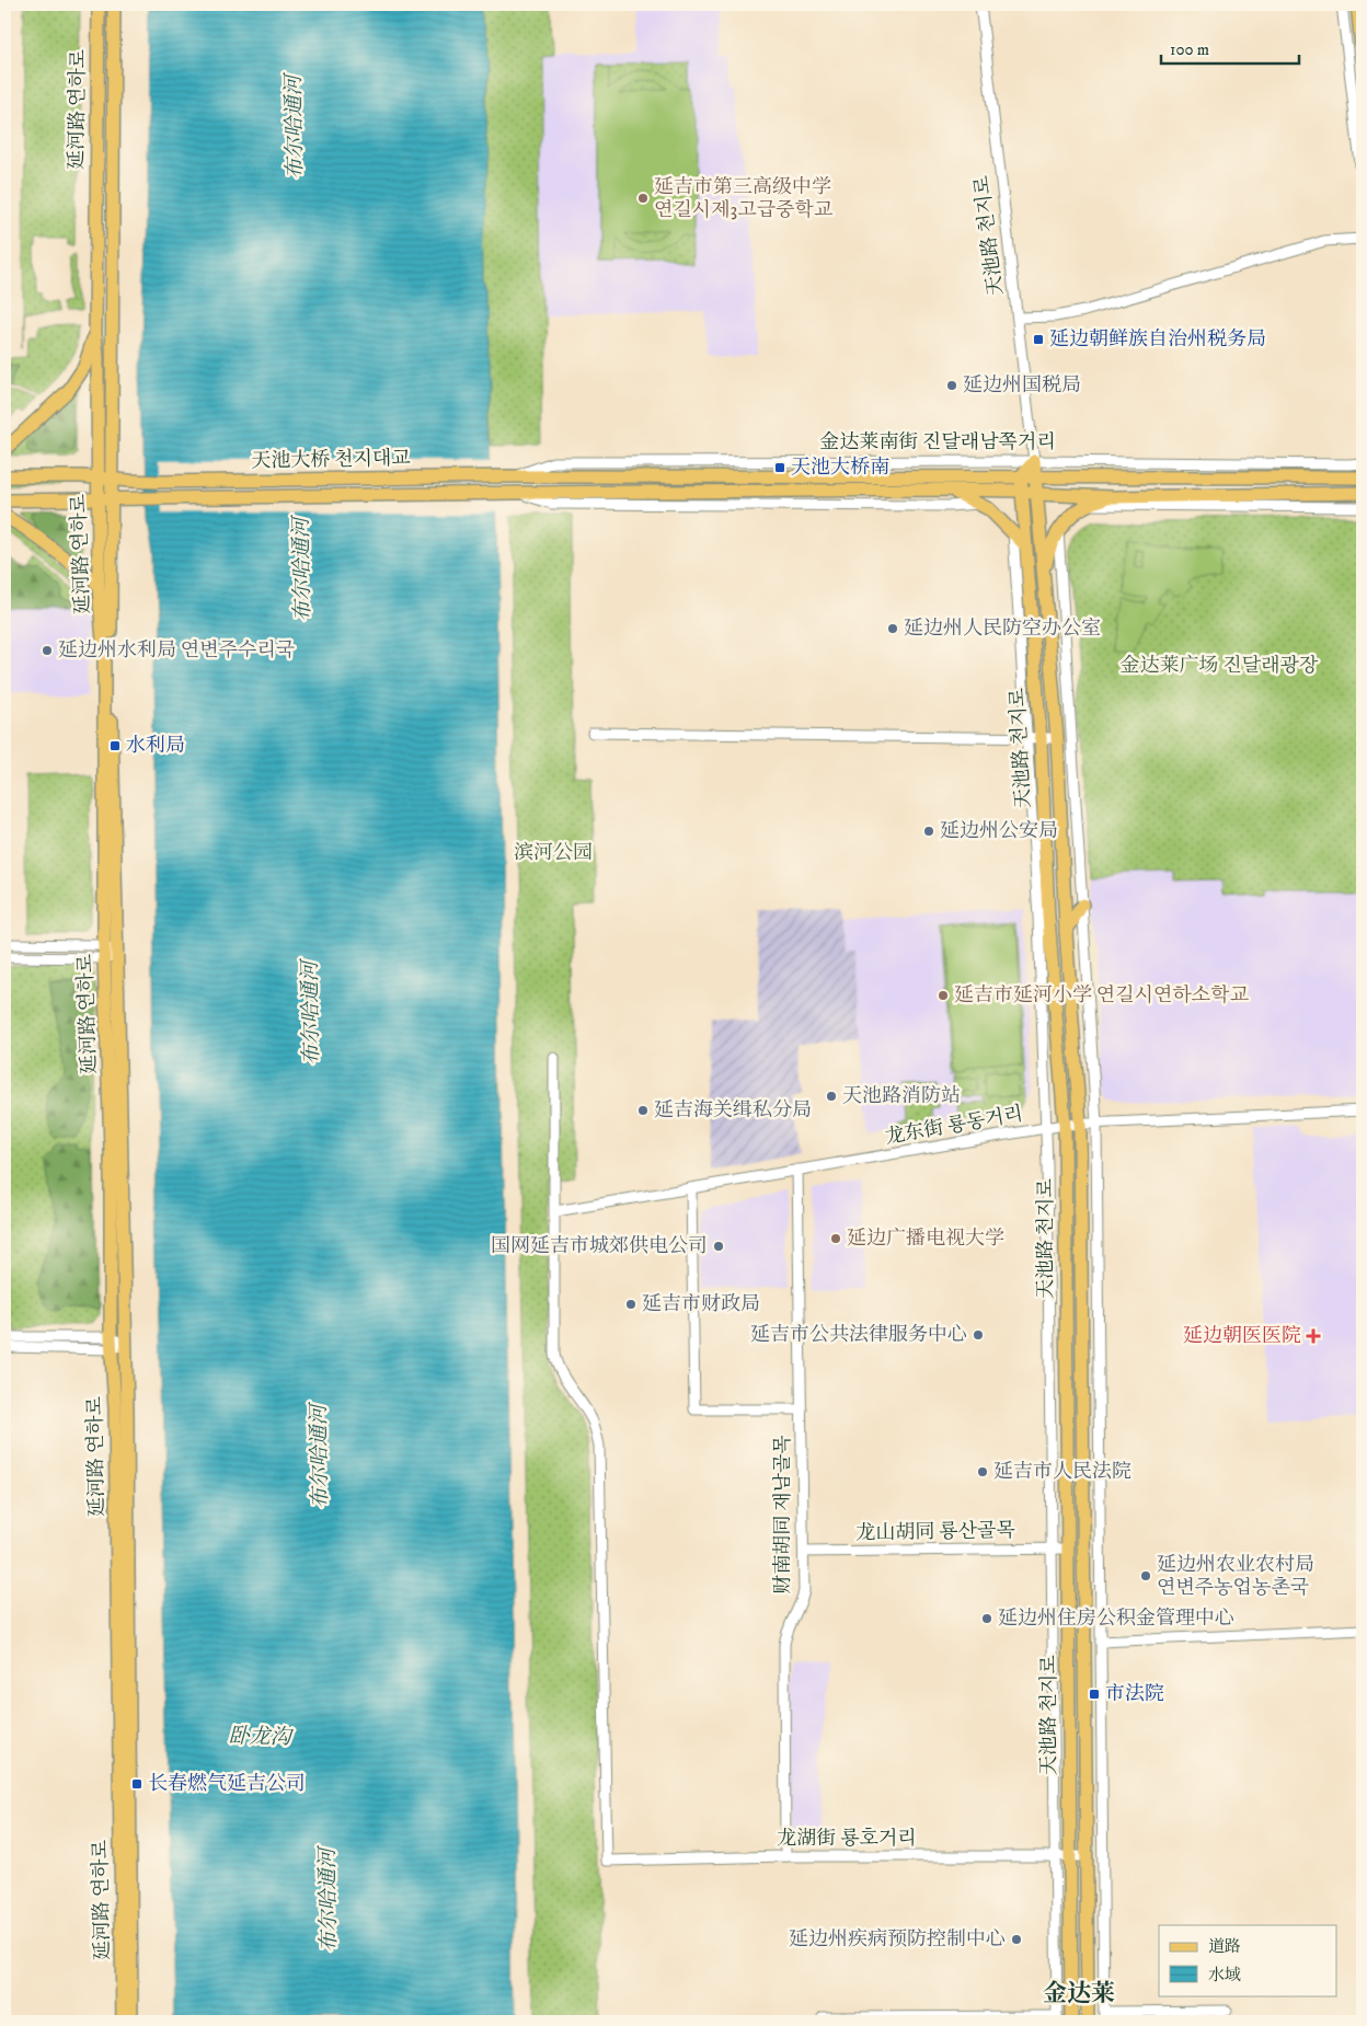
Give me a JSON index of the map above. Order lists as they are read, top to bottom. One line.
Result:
{"streets":{"main road":["延河路 연하로","天池路 천지로","金达莱南街 진달래남쪽거리","天池大桥 천지대교"],"street":["龙东街 룡동거리","财南胡同 재남골목","龙山胡同 룡산골목","龙湖街 룡호거리"]},"crossings":[["延河路 연하로","天池大桥 천지대교"],["天池路 천지로","金达莱南街 진달래남쪽거리"],["天池路 천지로","龙东街 룡동거리"],["天池路 천지로","龙山胡同 룡산골목"],["天池路 천지로","龙湖街 룡호거리"],["金达莱南街 진달래남쪽거리","天池大桥 천지대교"],["龙东街 룡동거리","财南胡同 재남골목"],["龙东街 룡동거리","龙湖街 룡호거리"],["财南胡同 재남골목","龙山胡同 룡산골목"],["财南胡同 재남골목","龙湖街 룡호거리"]],"districts":["金达莱"],"water":["布尔哈通河","卧龙沟"],"parks":["金达莱广场 진달래광장","滨河公园"],"places":{"other":["延吉市第三高级中学 연길시제3고급중학교","延边州国税局","延边州人民防空办公室","延边州水利局 연변주수리국","延边州公安局","延吉市延河小学 연길시연하소학교","天池路消防站","延吉海关缉私分局","延边广播电视大学","国网延吉市城郊供电公司","延吉市财政局","延吉市公共法律服务中心","延吉市人民法院","延边州农业农村局 연변주농업농촌국","延边州住房公积金管理中心","延边州疾病预防控制中心"],"transit":["延边朝鲜族自治州税务局","天池大桥南","水利局","市法院","长春燃气延吉公司"],"health":["延边朝医医院"]},"legend":["道路","水域"],"scale_bar":"100 m"}
